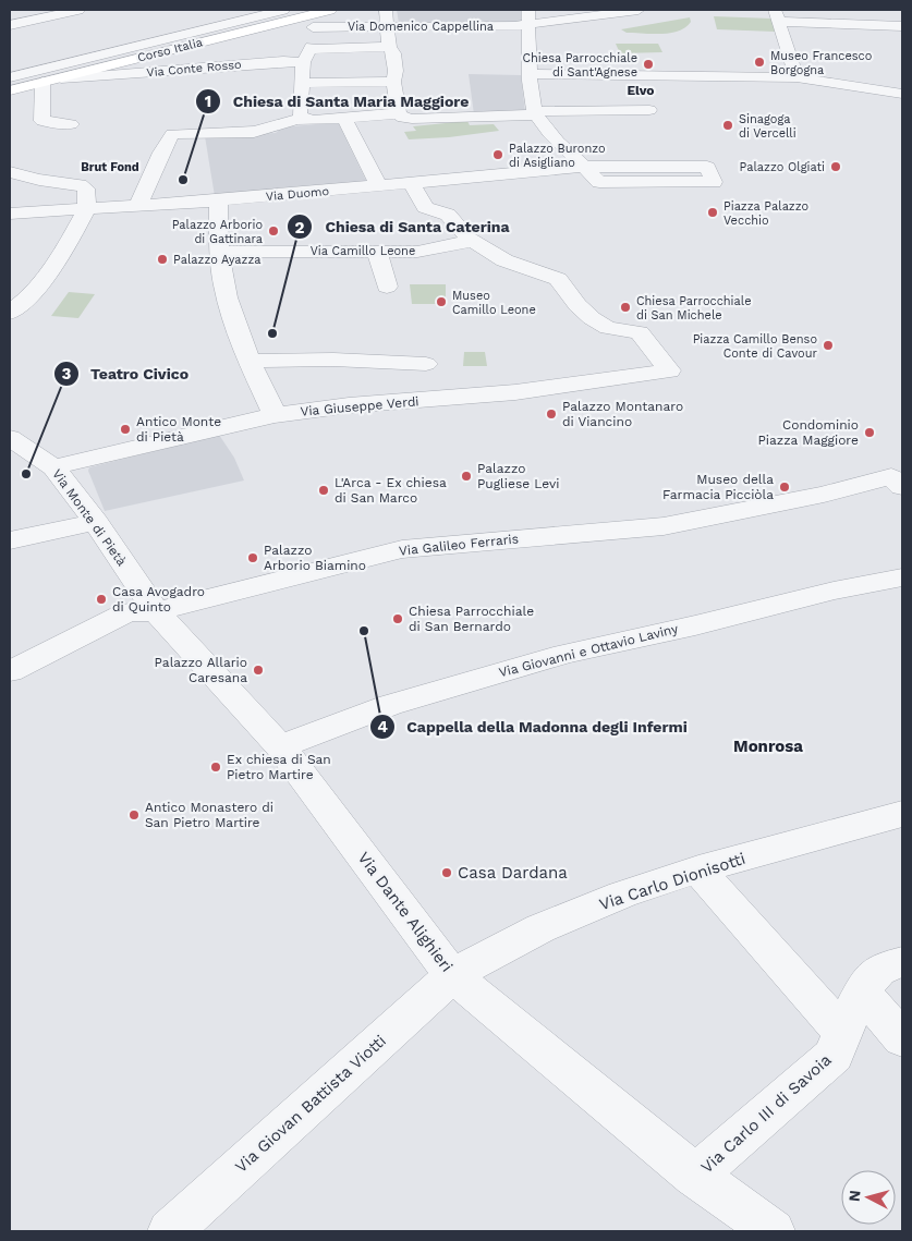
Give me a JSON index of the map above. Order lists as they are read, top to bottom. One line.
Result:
{"streets":{"main road":["Corso Italia"],"street":["Via Domenico Cappellina","Via Conte Rosso","Via Duomo","Via Camillo Leone","Via Giuseppe Verdi","Via Monte di Pietà","Via Galileo Ferraris","Via Giovanni e Ottavio Laviny","Via Carlo Dionisotti","Via Dante Alighieri","Via Giovan Battista Viotti","Via Carlo III di Savoia"]},"crossings":[["Via Domenico Cappellina","Corso Italia"],["Corso Italia","Via Conte Rosso"],["Via Camillo Leone","Via Giuseppe Verdi"],["Via Giuseppe Verdi","Via Monte di Pietà"],["Via Monte di Pietà","Via Galileo Ferraris"],["Via Monte di Pietà","Via Dante Alighieri"],["Via Galileo Ferraris","Via Dante Alighieri"],["Via Giovanni e Ottavio Laviny","Via Dante Alighieri"],["Via Carlo Dionisotti","Via Dante Alighieri"],["Via Carlo Dionisotti","Via Giovan Battista Viotti"],["Via Dante Alighieri","Via Giovan Battista Viotti"],["Via Dante Alighieri","Via Carlo III di Savoia"]],"districts":["Elvo","Brut Fond","Monrosa"],"places":["Museo Francesco Borgogna","Chiesa Parrocchiale di Sant'Agnese","Sinagoga di Vercelli","Palazzo Buronzo di Asigliano","Palazzo Olgiati","Chiesa di Santa Maria Maggiore","Piazza Palazzo Vecchio","Palazzo Arborio di Gattinara","Palazzo Ayazza","Museo Camillo Leone","Chiesa Parrocchiale di San Michele","Chiesa di Santa Caterina","Piazza Camillo Benso Conte di Cavour","Palazzo Montanaro di Viancino","Antico Monte di Pietà","Condominio Piazza Maggiore","Teatro Civico","Palazzo Pugliese Levi","Museo della Farmacia Picciòla","L'Arca - Ex chiesa di San Marco","Palazzo Arborio Biamino","Casa Avogadro di Quinto","Chiesa Parrocchiale di San Bernardo","Cappella della Madonna degli Infermi","Palazzo Allario Caresana","Ex chiesa di San Pietro Martire","Antico Monastero di San Pietro Martire","Casa Dardana"],"north":"left"}
